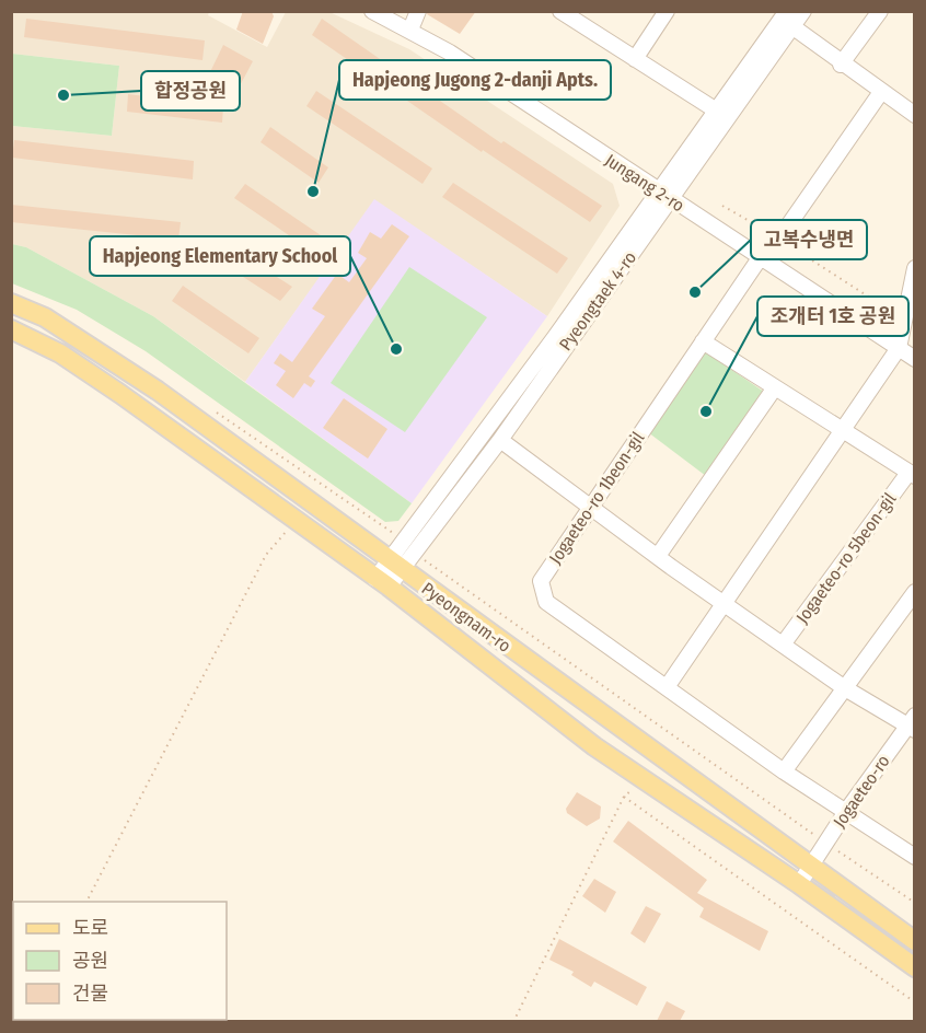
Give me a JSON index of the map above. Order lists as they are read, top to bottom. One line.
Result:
{"streets":{"main road":["Pyeongnam-ro"],"street":["Jungang 2-ro","Pyeongtaek 4-ro","Jogaeteo-ro 1beon-gil","Jogaeteo-ro 5beon-gil","Jogaeteo-ro"]},"crossings":[["Jungang 2-ro","Pyeongtaek 4-ro"],["Jungang 2-ro","Jogaeteo-ro 1beon-gil"],["Pyeongtaek 4-ro","Pyeongnam-ro"],["Jogaeteo-ro 1beon-gil","Jogaeteo-ro"],["Pyeongnam-ro","Jogaeteo-ro"]],"places":["합정공원","Hapjeong Jugong 2-danji Apts.","고복수냉면","Hapjeong Elementary School","조개터 1호 공원"],"legend":["도로","공원","건물"]}
